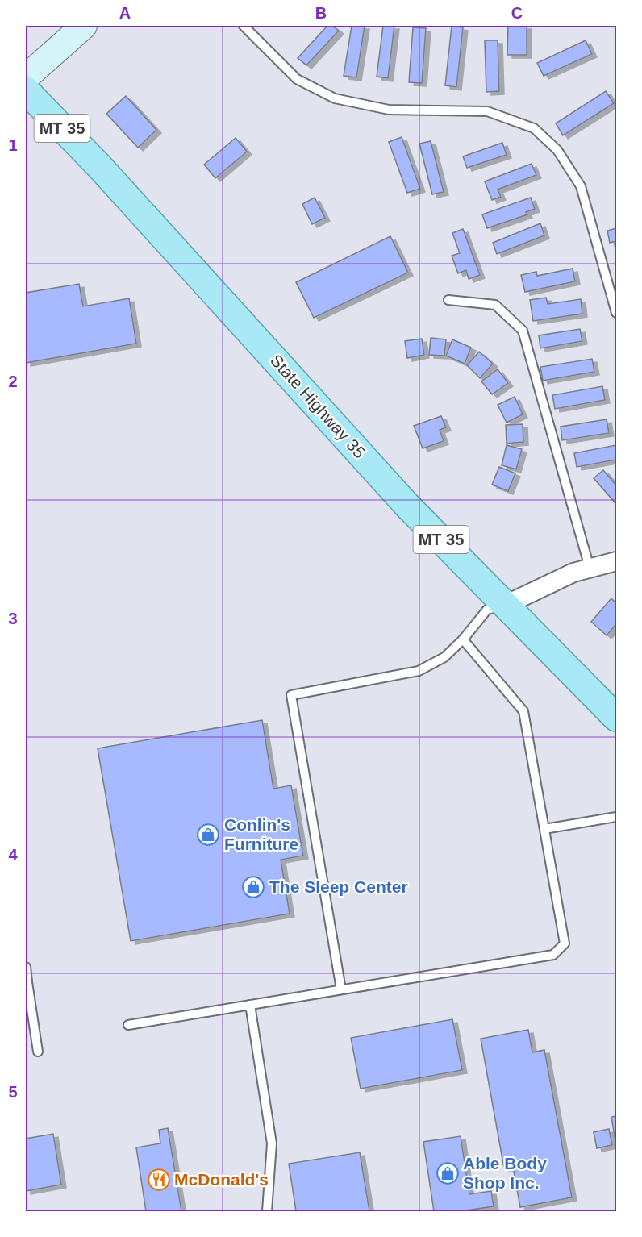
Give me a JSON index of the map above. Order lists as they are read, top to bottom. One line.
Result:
{"streets":{"main road":["MT 35","State Highway 35"]},"places":{"shop":["Conlin's Furniture","The Sleep Center","Able Body Shop Inc."],"restaurant":["McDonald's"]},"grid":{"columns":["A","B","C"],"rows":["1","2","3","4","5"]}}
